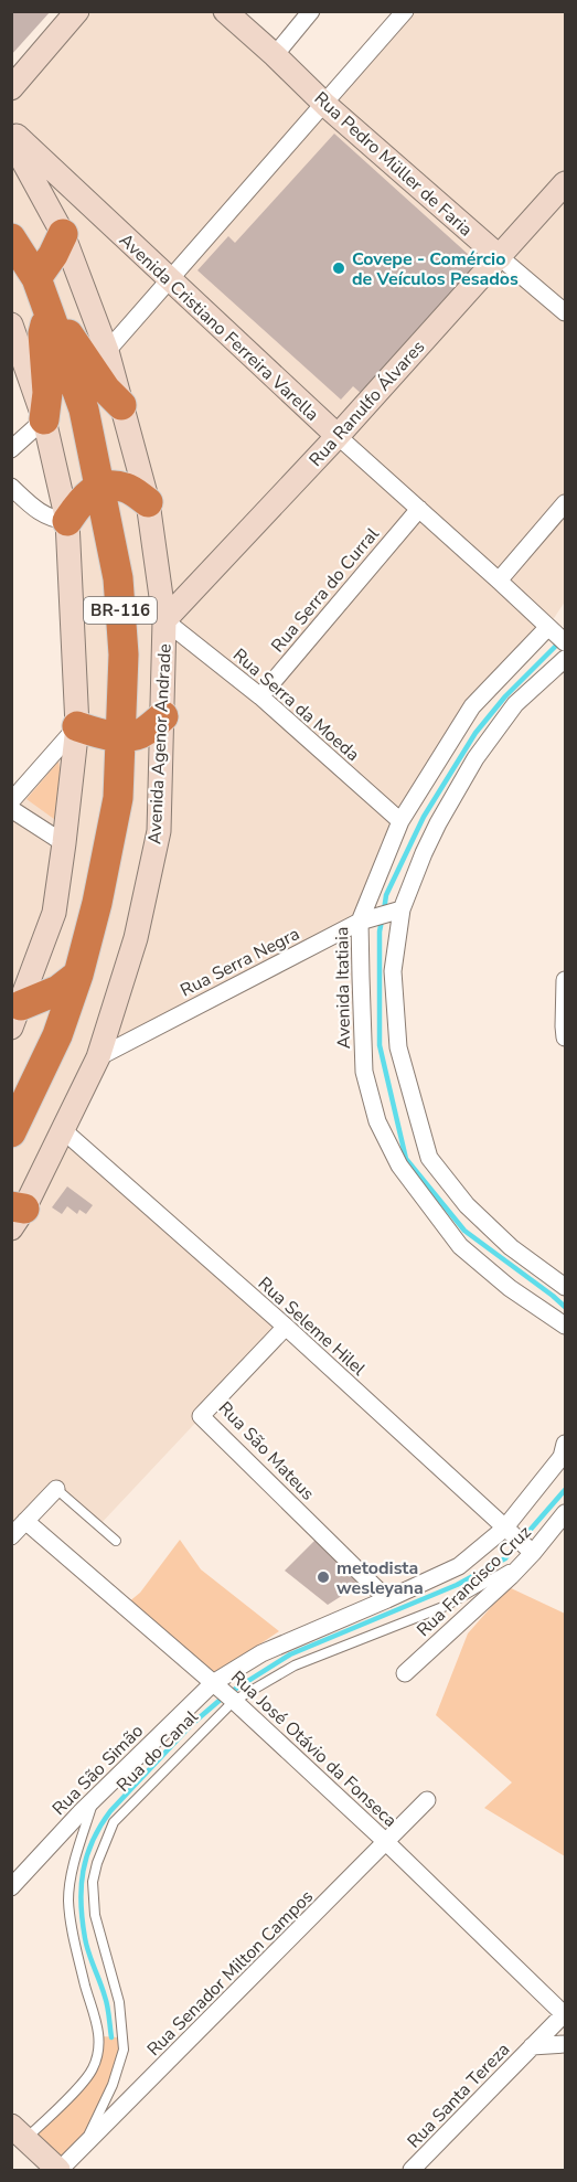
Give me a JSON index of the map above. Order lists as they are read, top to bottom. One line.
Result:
{"streets":{"highway":["BR-116"],"main road":["Rua Pedro Müller de Faria","Avenida Cristiano Ferreira Varella","Rua Ranulfo Álvares","Avenida Agenor Andrade"],"street":["Rua Serra do Curral","Rua Serra da Moeda","Rua Serra Negra","Avenida Itatiaia","Rua Seleme Hilel","Rua São Mateus","Rua Francisco Cruz","Rua José Otávio da Fonseca","Rua São Simão","Rua Senador Milton Campos","Rua Santa Tereza"],"lane":["Rua do Canal"]},"crossings":[["Rua Pedro Müller de Faria","Rua Ranulfo Álvares"],["Avenida Cristiano Ferreira Varella","Rua Ranulfo Álvares"],["Avenida Cristiano Ferreira Varella","Rua Serra do Curral"],["Avenida Cristiano Ferreira Varella","Avenida Itatiaia"],["Rua Ranulfo Álvares","Rua Serra da Moeda"],["Rua Ranulfo Álvares","Avenida Agenor Andrade"],["Rua Serra do Curral","Rua Serra da Moeda"],["Rua Serra da Moeda","Avenida Agenor Andrade"],["Rua Serra da Moeda","Avenida Itatiaia"],["Avenida Agenor Andrade","Rua Serra Negra"],["Avenida Agenor Andrade","Rua Seleme Hilel"],["Rua Serra Negra","Avenida Itatiaia"],["Rua Seleme Hilel","Rua São Mateus"],["Rua Seleme Hilel","Rua Francisco Cruz"],["Rua Seleme Hilel","Rua do Canal"],["Rua Francisco Cruz","Rua do Canal"],["Rua José Otávio da Fonseca","Rua do Canal"],["Rua José Otávio da Fonseca","Rua São Simão"],["Rua José Otávio da Fonseca","Rua Senador Milton Campos"],["Rua José Otávio da Fonseca","Rua Santa Tereza"],["Rua do Canal","Rua São Simão"],["Rua do Canal","Rua Senador Milton Campos"]],"places":["Covepe - Comércio de Veículos Pesados","metodista wesleyana"]}
